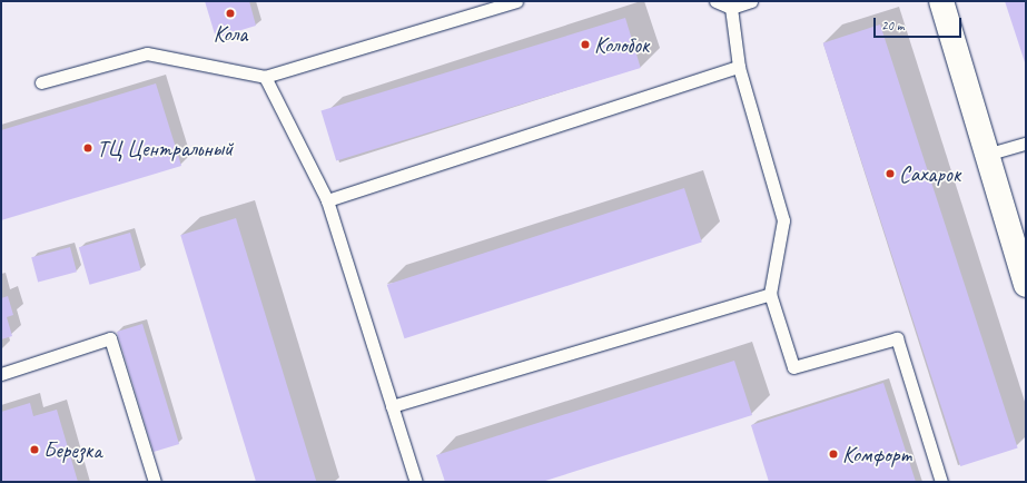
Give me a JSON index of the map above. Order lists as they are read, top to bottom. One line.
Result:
{"places":["Кола","Колобок","ТЦ Центральный","Сахарок","Березка","Комфорт"],"scale_bar":"20 m"}
